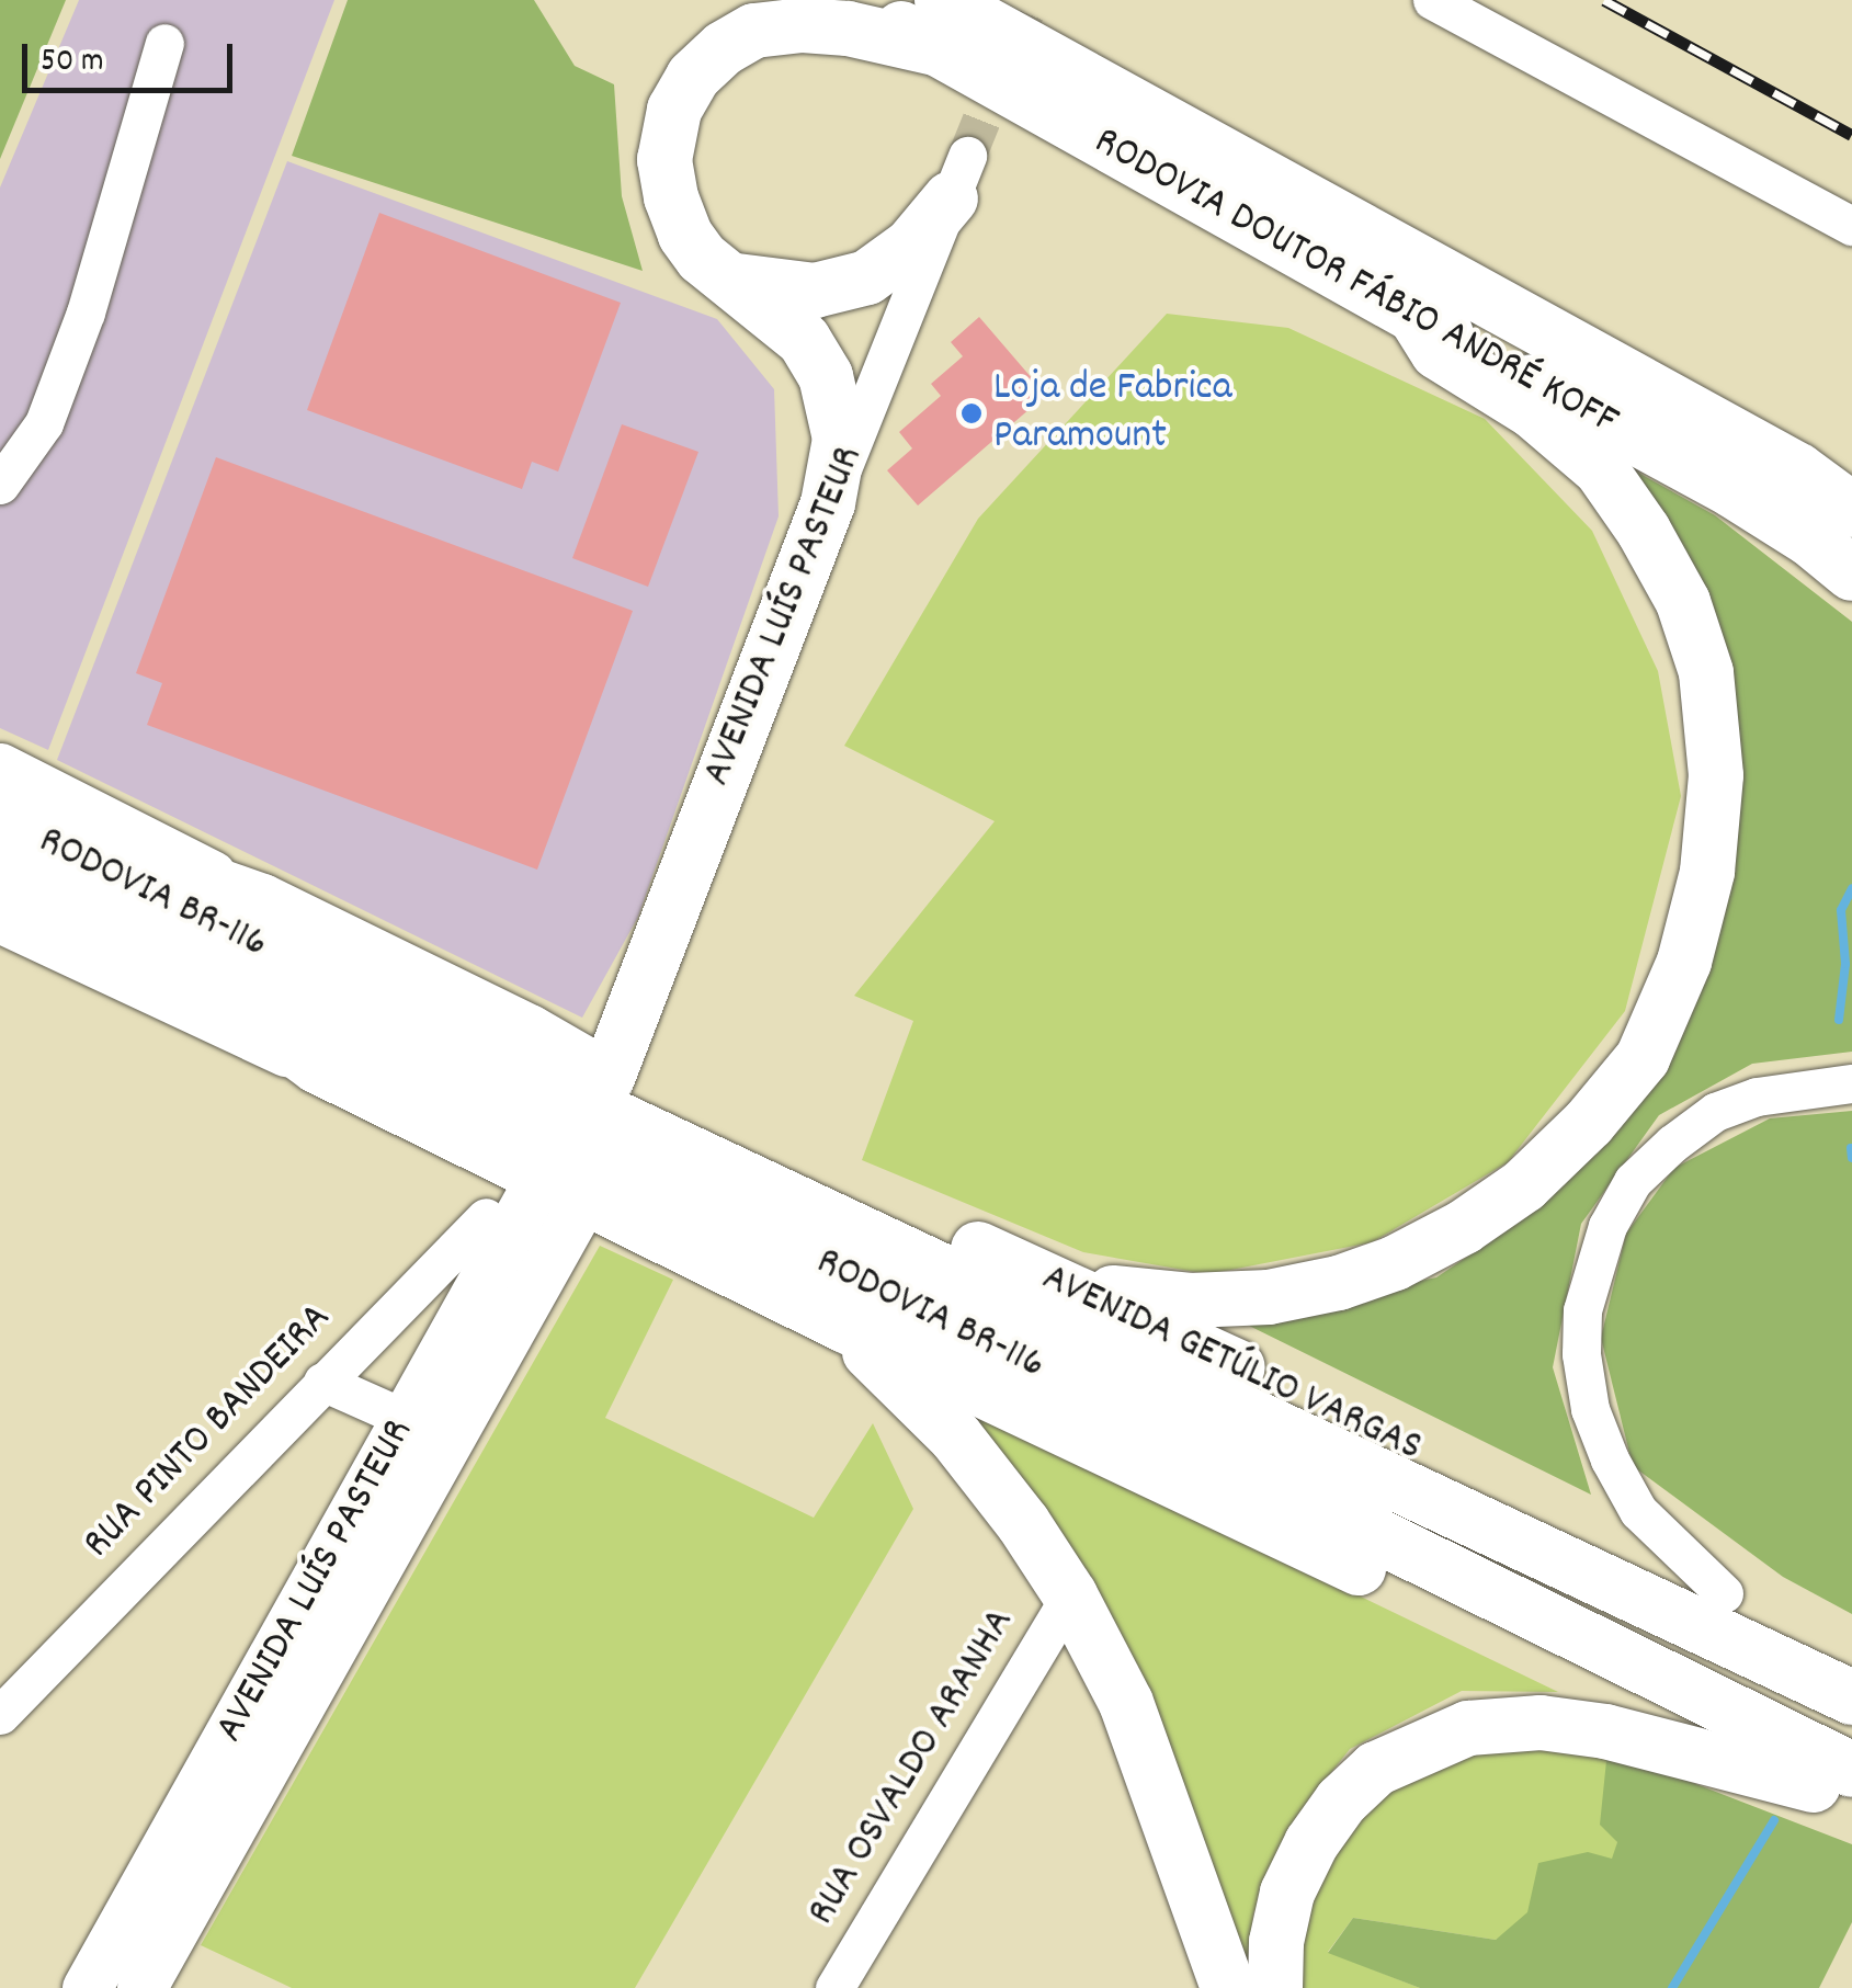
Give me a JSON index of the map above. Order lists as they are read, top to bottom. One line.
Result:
{"streets":{"highway":["RODOVIA DOUTOR FÁBIO ANDRÉ KOFF","AVENIDA LUÍS PASTEUR","RODOVIA BR-116","AVENIDA GETÚLIO VARGAS"],"street":["RUA PINTO BANDEIRA","RUA OSVALDO ARANHA"]},"crossings":[["AVENIDA LUÍS PASTEUR","RODOVIA BR-116"],["AVENIDA LUÍS PASTEUR","AVENIDA GETÚLIO VARGAS"]],"places":["Loja de Fabrica Paramount"],"scale_bar":"50 m"}
